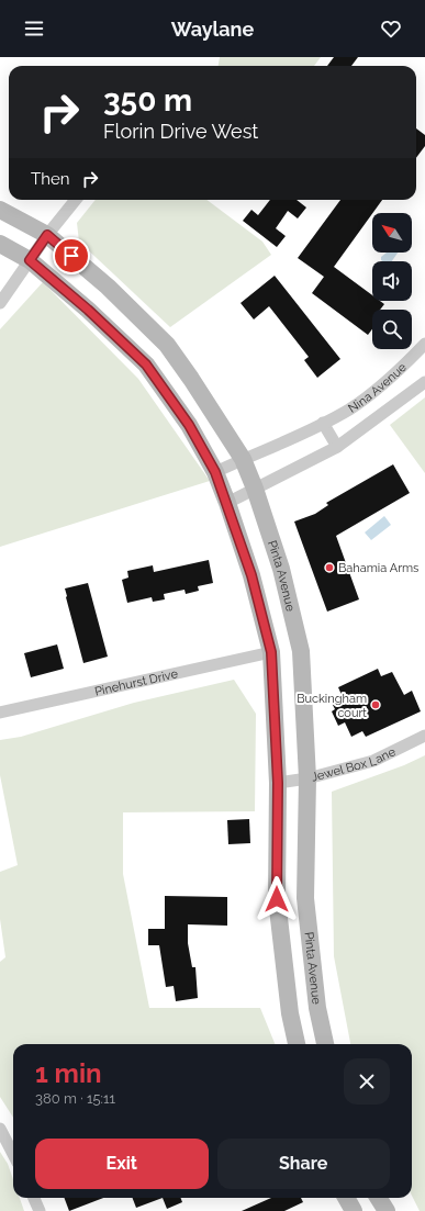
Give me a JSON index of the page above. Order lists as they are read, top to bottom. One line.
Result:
{"streets":{"street":["Nina Avenue","Pinta Avenue","Pinehurst Drive","Jewel Box Lane"]},"crossings":[["Nina Avenue","Pinta Avenue"],["Pinta Avenue","Jewel Box Lane"]],"places":["Bahamia Arms","Buckingham court"],"north":"top left","page":{"header":"Waylane","turn":["350 m","Florin Drive West"],"then":"Then","heading":["1 min","380 m · 15:11"],"buttons":["Exit","Share"]}}
